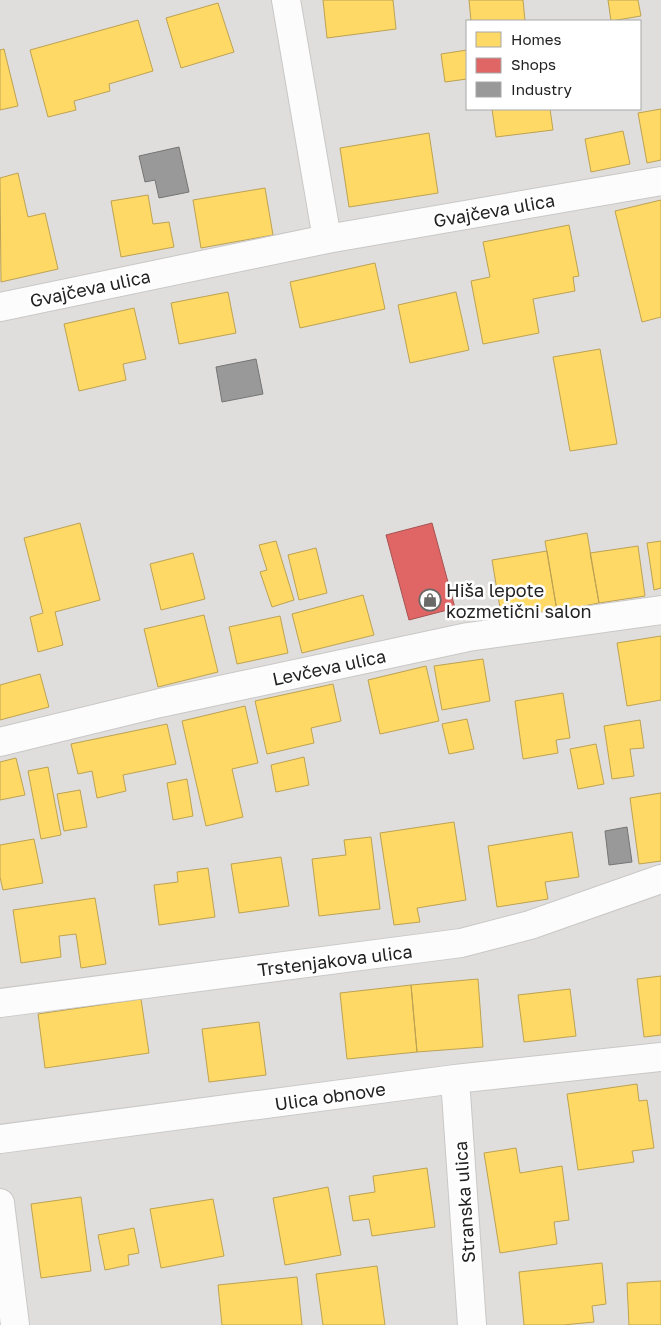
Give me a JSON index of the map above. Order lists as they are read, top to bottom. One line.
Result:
{"streets":{"street":["Gvajčeva ulica","Levčeva ulica","Trstenjakova ulica","Ulica obnove","Stranska ulica"]},"crossings":[["Ulica obnove","Stranska ulica"]],"places":{"shop":["Hiša lepote kozmetični salon"]},"legend":["Homes","Shops","Industry"]}
